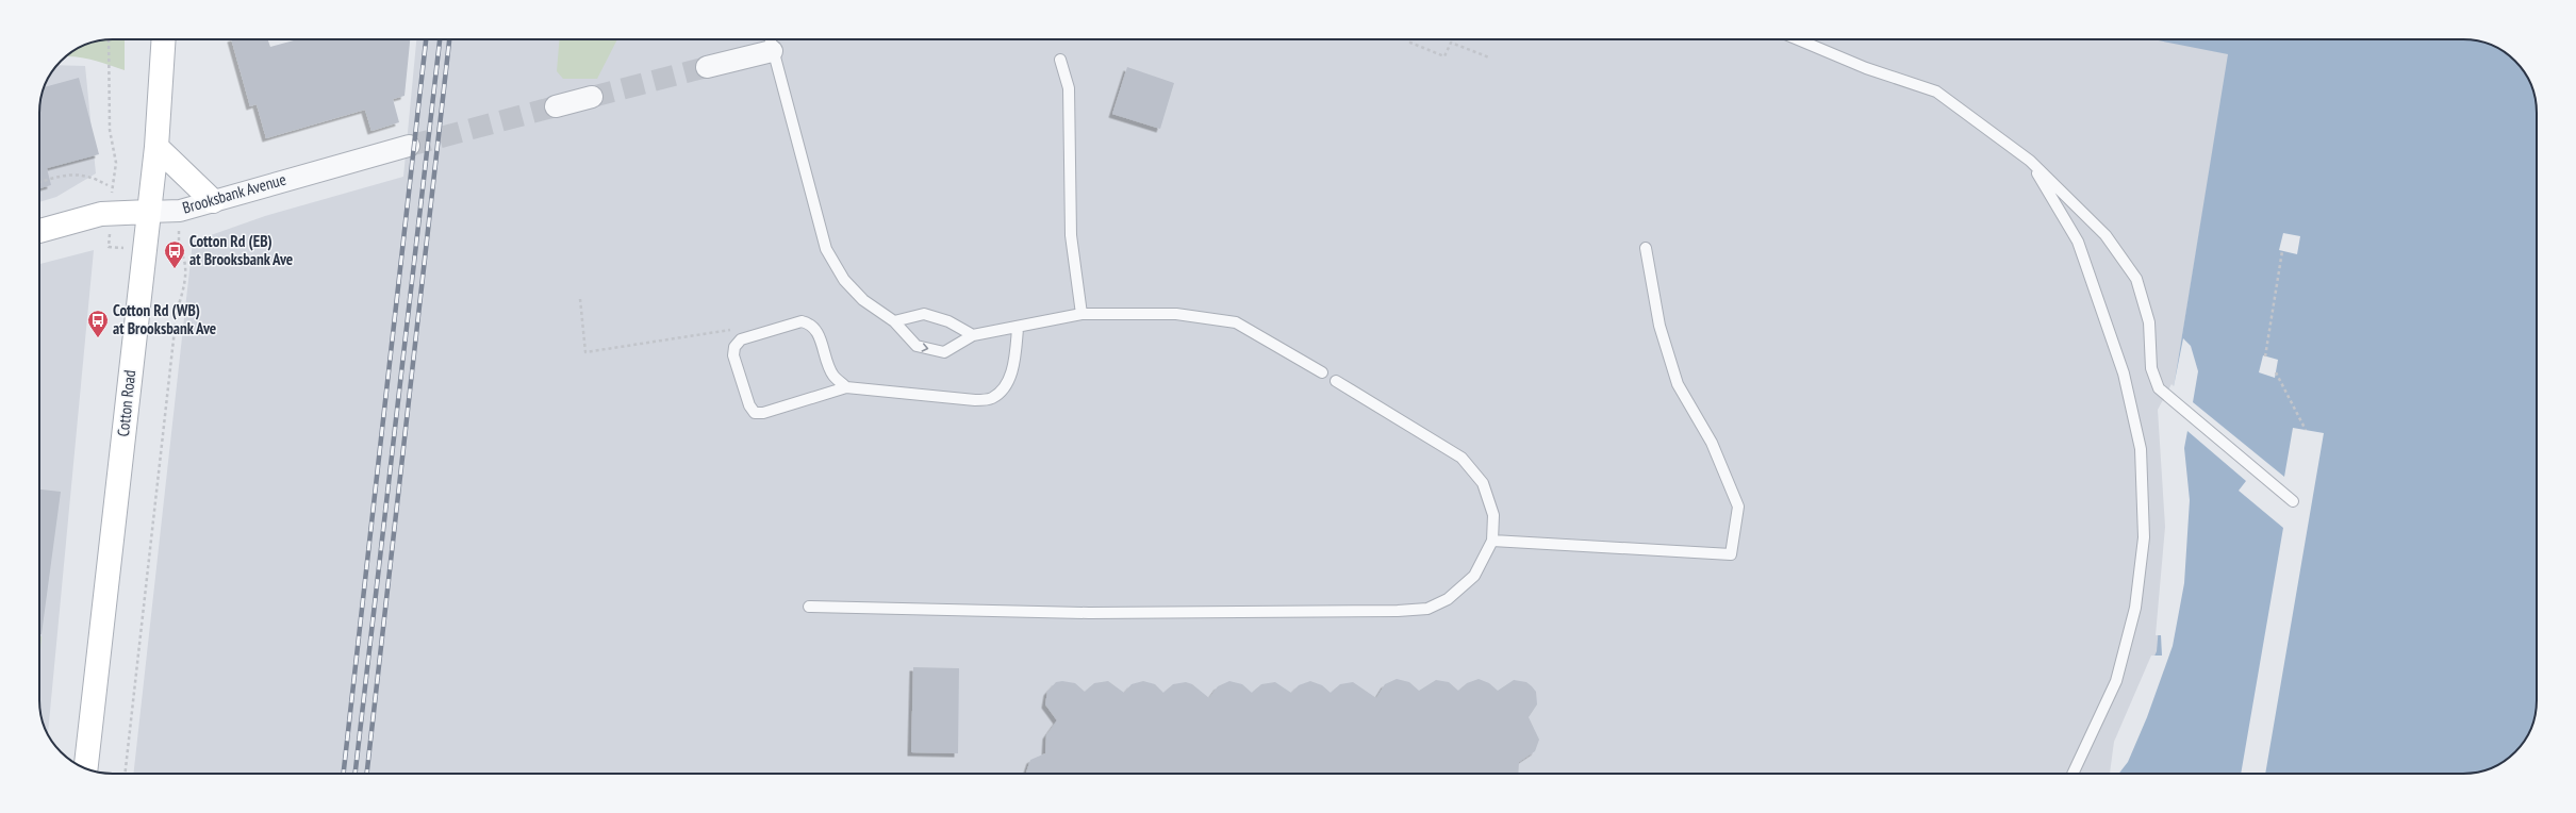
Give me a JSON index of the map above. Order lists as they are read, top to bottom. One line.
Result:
{"streets":{"main road":["Brooksbank Avenue","Cotton Road"]},"crossings":[["Brooksbank Avenue","Cotton Road"]],"places":{"bus stop":["Cotton Rd (EB) at Brooksbank Ave","Cotton Rd (WB) at Brooksbank Ave"]}}
